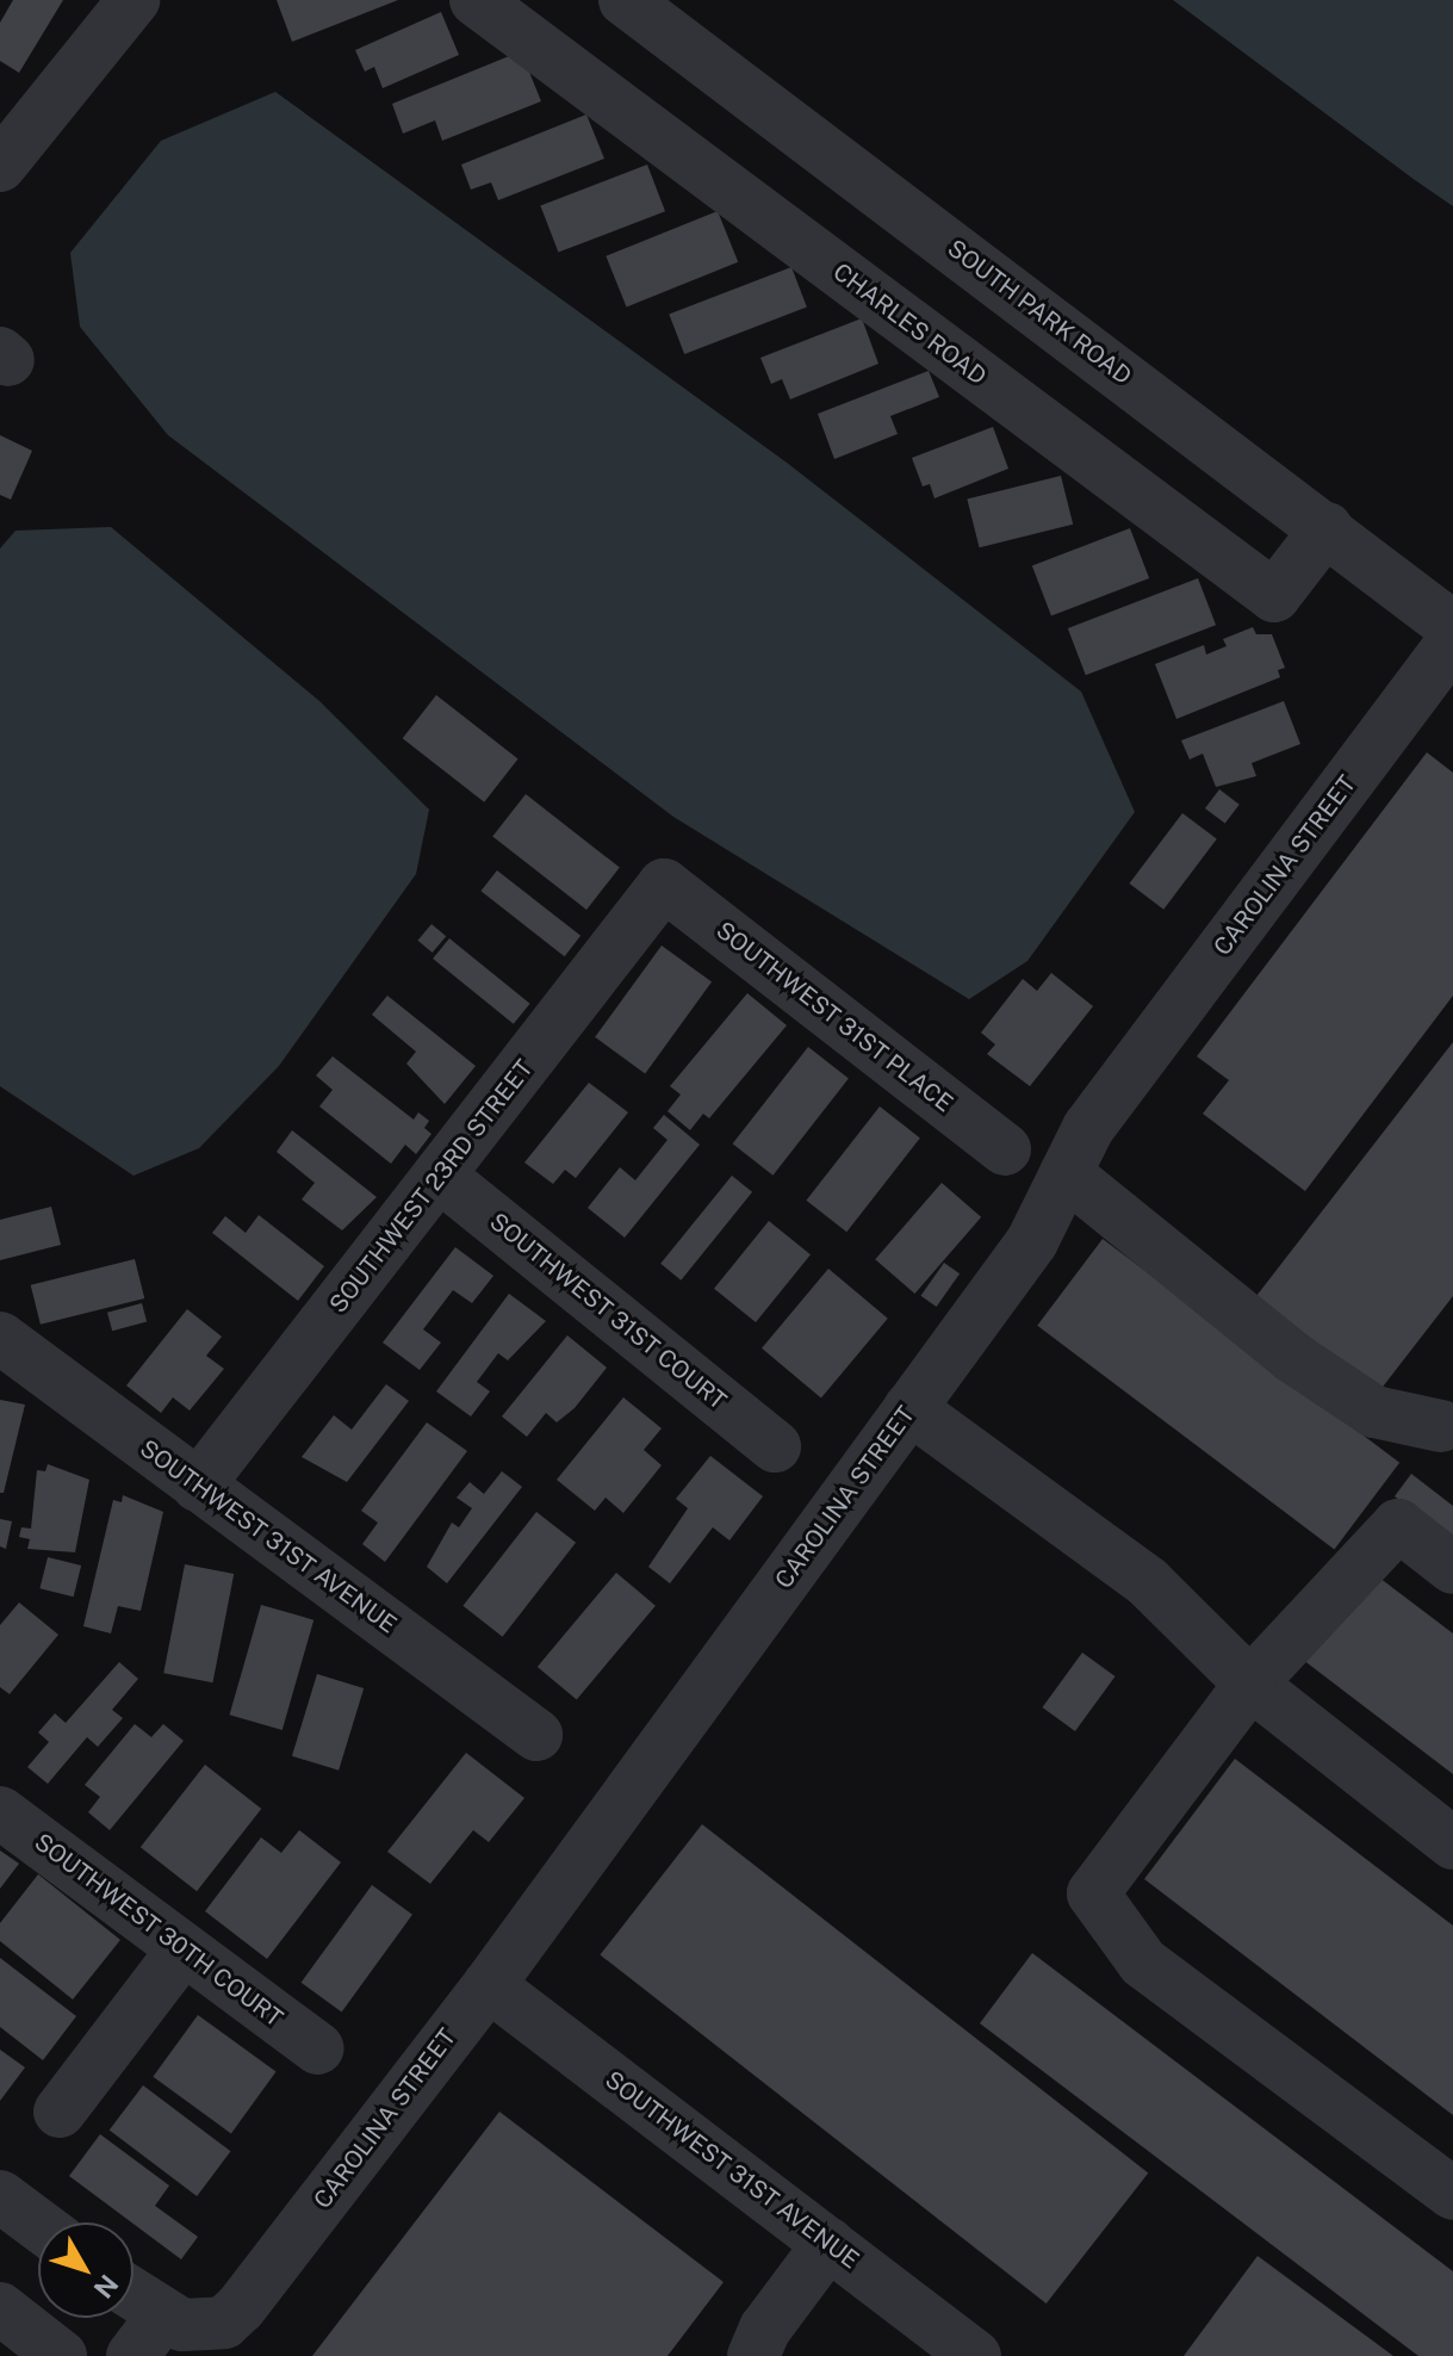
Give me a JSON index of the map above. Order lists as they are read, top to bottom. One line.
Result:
{"streets":{"street":["SOUTH PARK ROAD","CHARLES ROAD","CAROLINA STREET","SOUTHWEST 31ST PLACE","SOUTHWEST 23RD STREET","SOUTHWEST 31ST COURT","SOUTHWEST 31ST AVENUE","SOUTHWEST 30TH COURT"]},"crossings":[["SOUTH PARK ROAD","CHARLES ROAD"],["CAROLINA STREET","SOUTHWEST 31ST AVENUE"],["SOUTHWEST 31ST PLACE","SOUTHWEST 23RD STREET"],["SOUTHWEST 23RD STREET","SOUTHWEST 31ST COURT"],["SOUTHWEST 23RD STREET","SOUTHWEST 31ST AVENUE"]],"north":"bottom right"}
